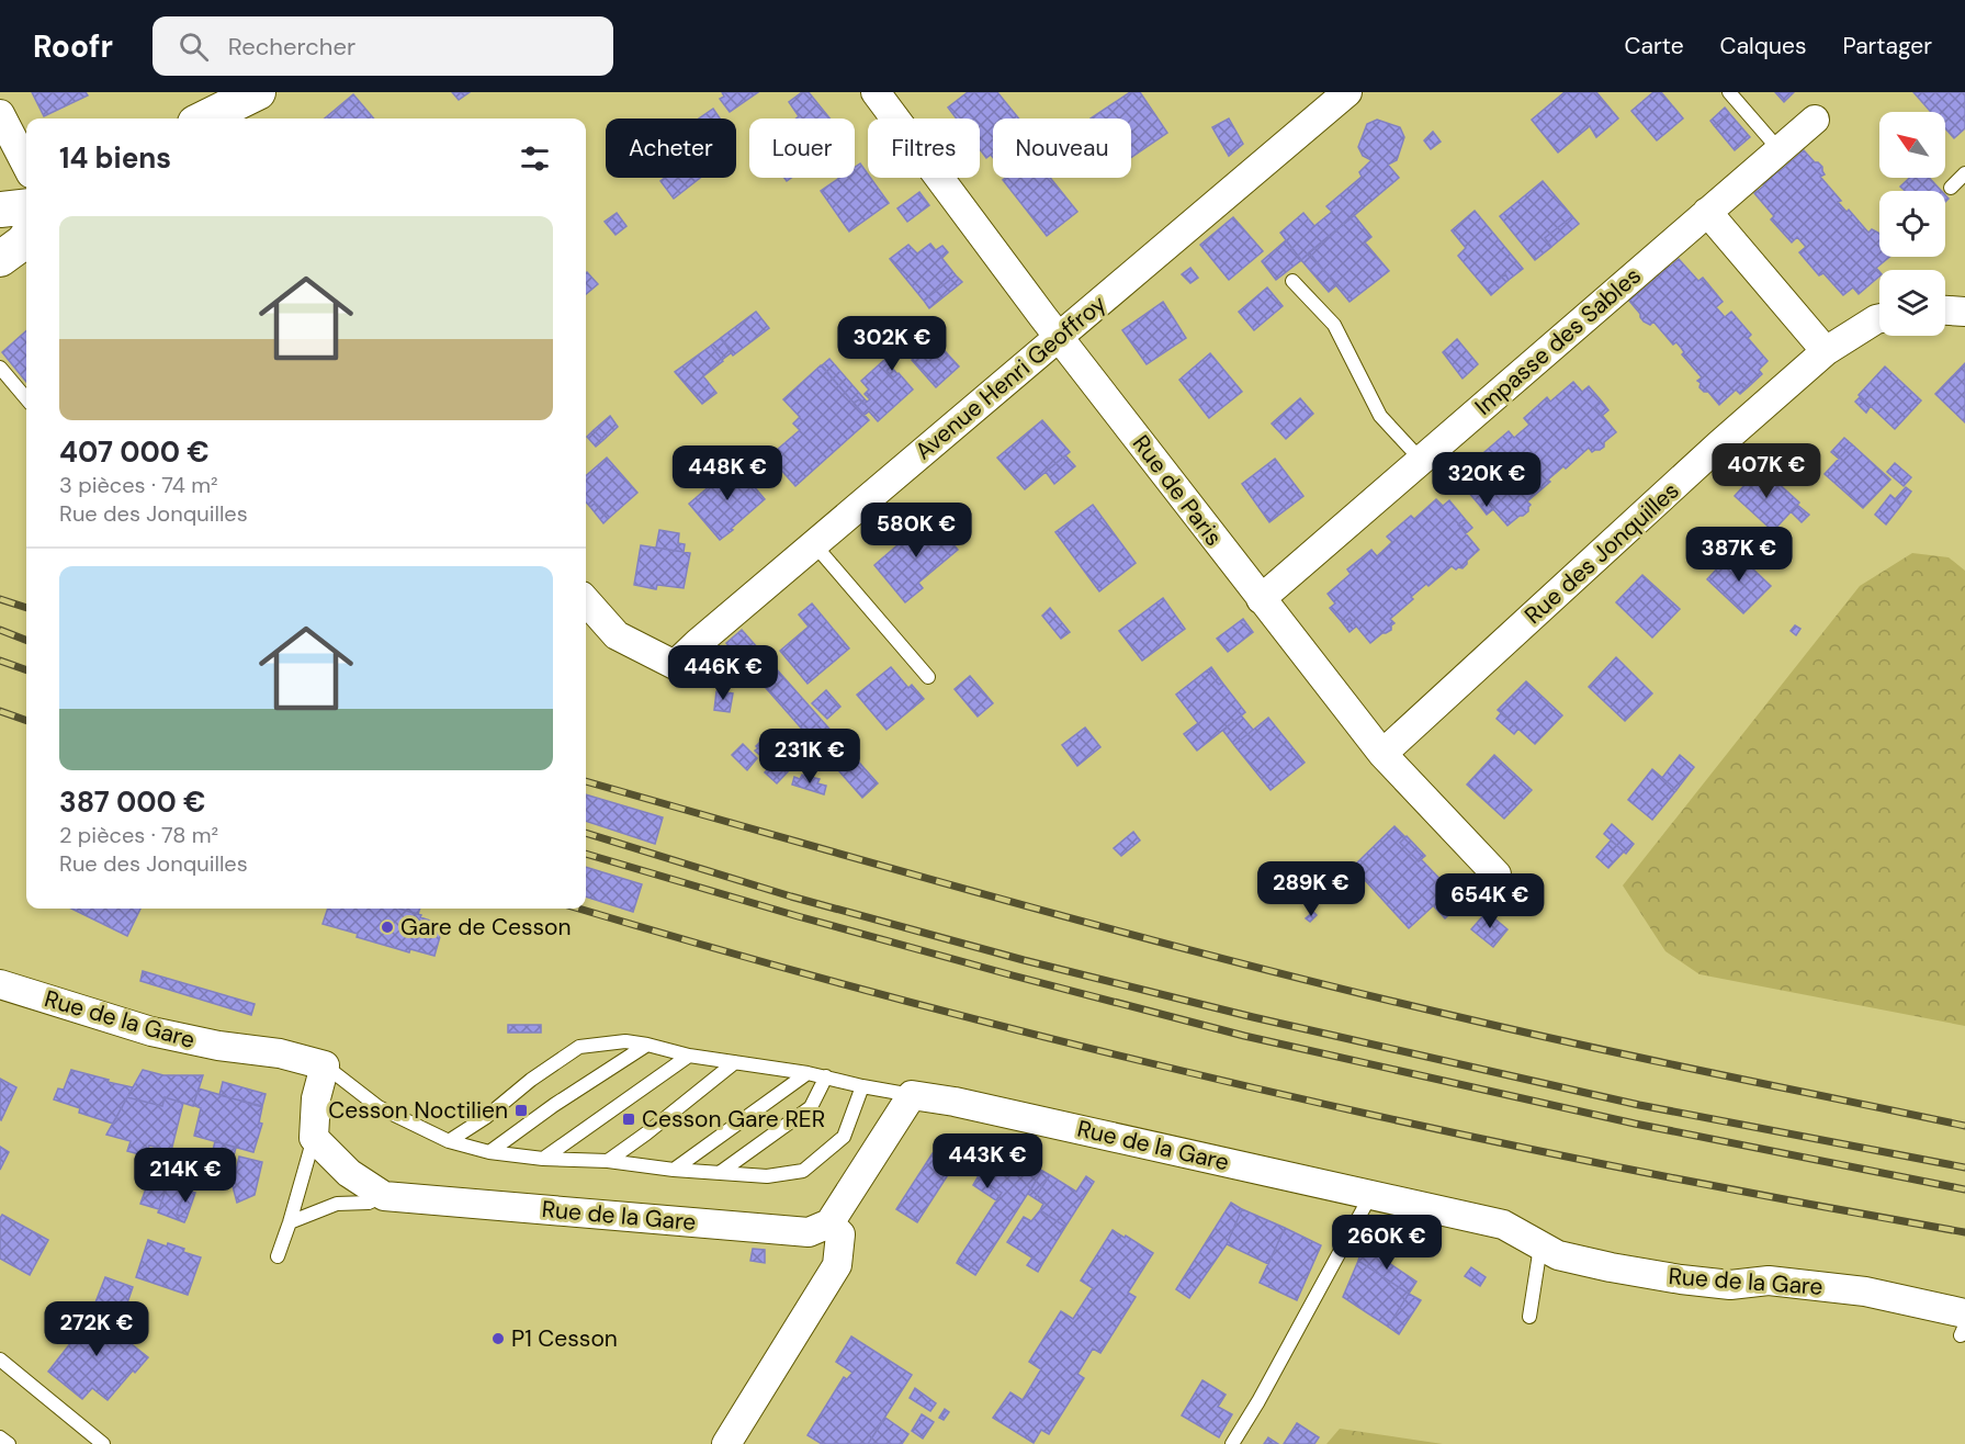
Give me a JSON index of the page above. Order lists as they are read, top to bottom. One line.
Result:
{"streets":{"street":["Impasse des Sables","Avenue Henri Geoffroy","Rue de Paris","Rue des Jonquilles","Rue de la Gare"]},"crossings":[["Impasse des Sables","Rue de Paris"],["Avenue Henri Geoffroy","Rue de Paris"],["Rue de Paris","Rue des Jonquilles"]],"places":{"other":["Gare de Cesson","P1 Cesson"],"transit":["Cesson Noctilien","Cesson Gare RER"]},"north":"top left","page":{"header":"Roofr","search":"Rechercher","nav":["Carte","Calques","Partager"],"chip":["Acheter","Louer","Filtres","Nouveau"],"heading":"14 biens","list":[{"name":"407 000 €","note":"3 pièces · 74 m² · Rue des Jonquilles"},{"name":"387 000 €","note":"2 pièces · 78 m² · Rue des Jonquilles"}],"price":["302K €","407K €","448K €","320K €","580K €","387K €","446K €","231K €","289K €","654K €","443K €","214K €","260K €","272K €"]}}
